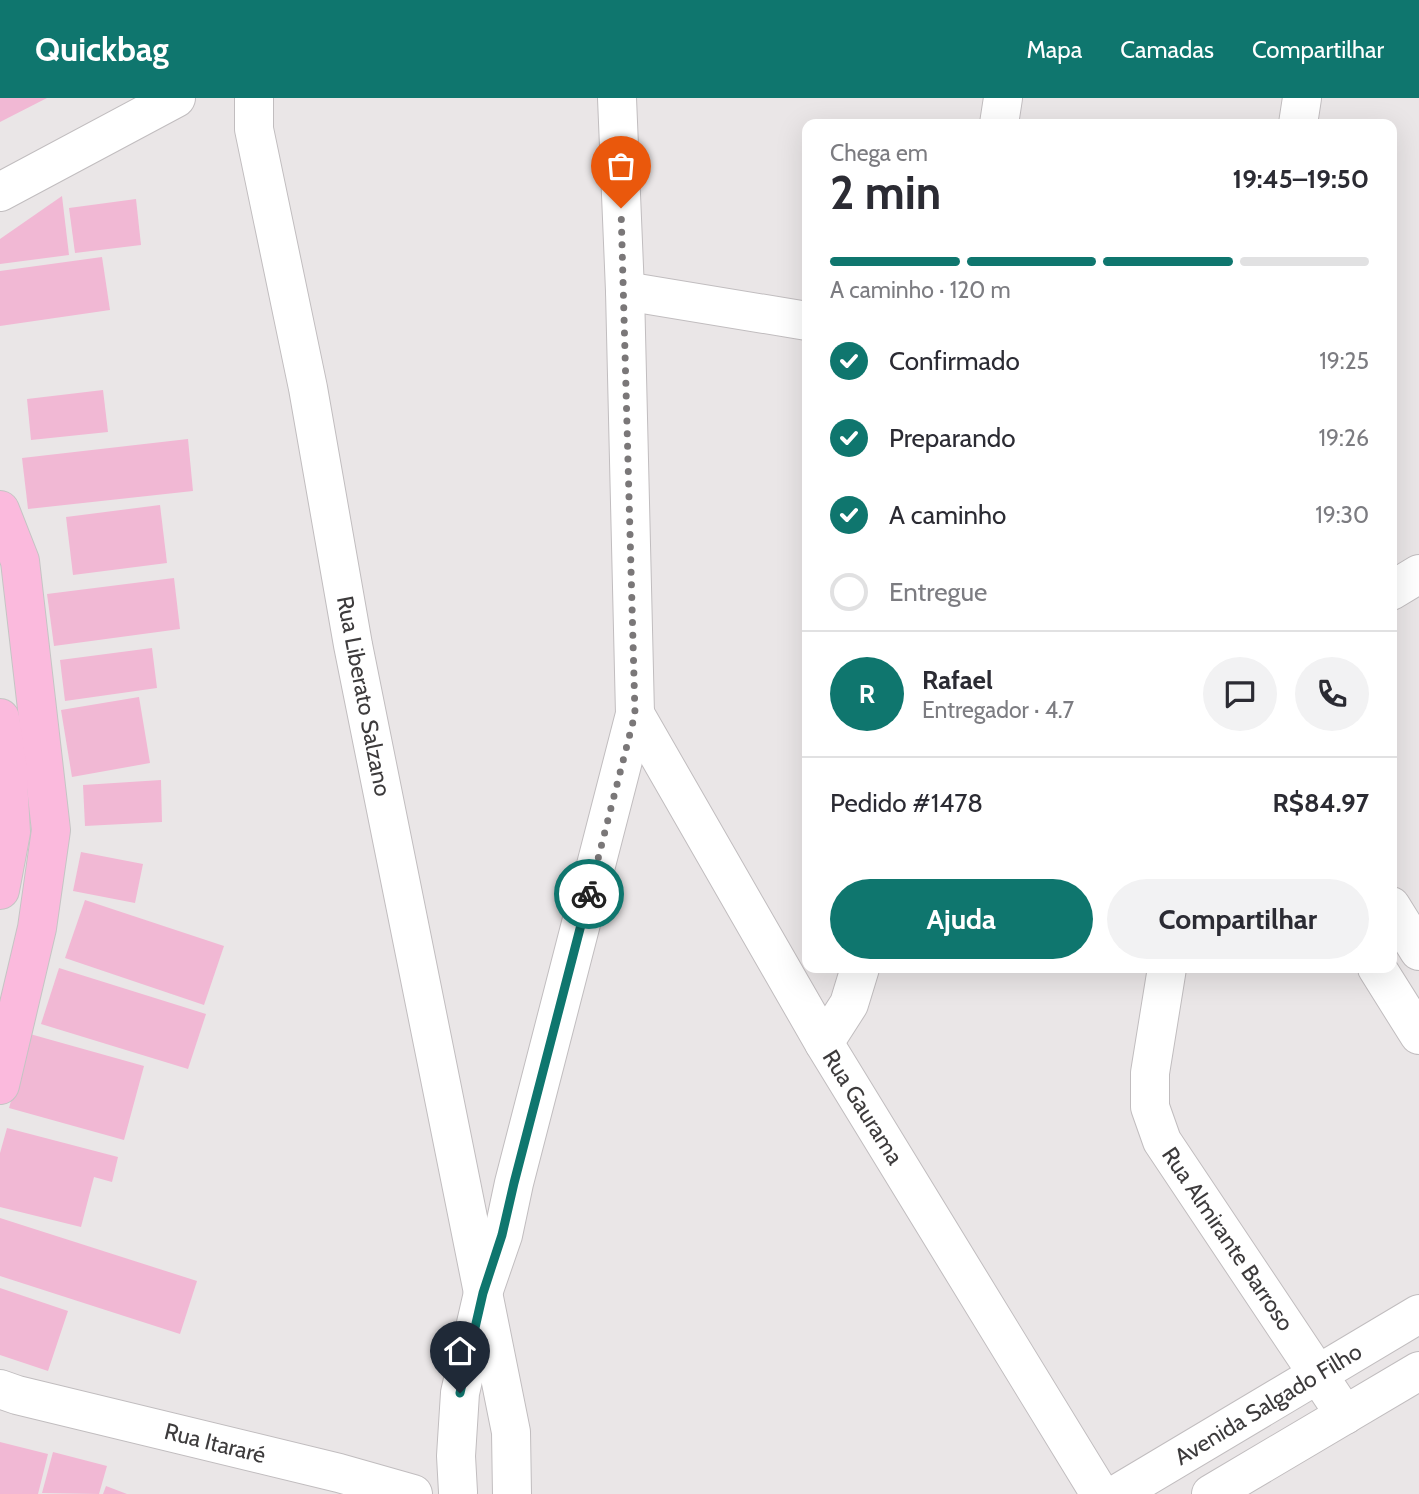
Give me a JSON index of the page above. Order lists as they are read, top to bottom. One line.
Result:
{"streets":{"street":["Rua Liberato Salzano","Rua Gaurama","Rua Almirante Barroso","Avenida Salgado Filho","Rua Itararé"]},"crossings":[["Rua Almirante Barroso","Avenida Salgado Filho"]],"page":{"header":"Quickbag","nav":["Mapa","Camadas","Compartilhar"],"heading":["2 min","Chega em","19:45–19:50"],"panel":["Rafael","Entregador · 4.7","Pedido #1478","R$84.97"],"bar":"A caminho · 120 m","list":[["Confirmado","19:25"],["Preparando","19:26"],["A caminho","19:30"],"Entregue"],"round":"R","buttons":["Ajuda","Compartilhar"]}}
